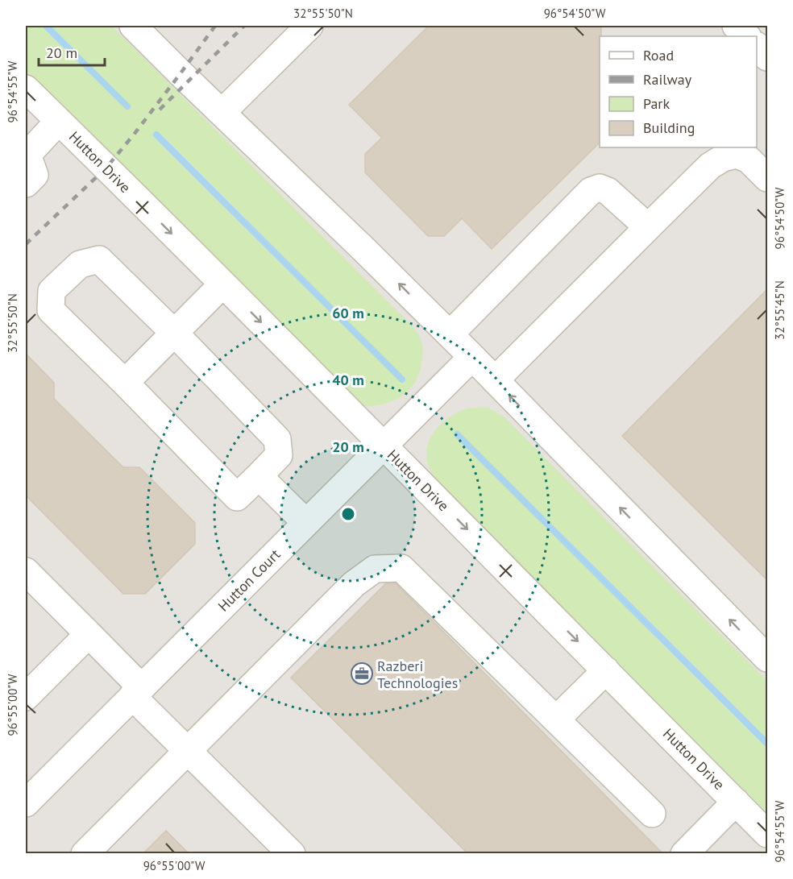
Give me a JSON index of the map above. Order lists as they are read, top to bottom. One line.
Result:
{"streets":{"street":["Hutton Drive","Hutton Court"]},"crossings":[["Hutton Drive","Hutton Court"]],"places":{"office":["Razberi Technologies"]},"legend":["Road","Railway","Park","Building"],"scale_bar":"20 m","coordinates":["32°55'50\"N","96°54'50\"W","96°54'55\"W","32°55'45\"N","96°55'00\"W"],"rings":["60 m","40 m","20 m"]}
